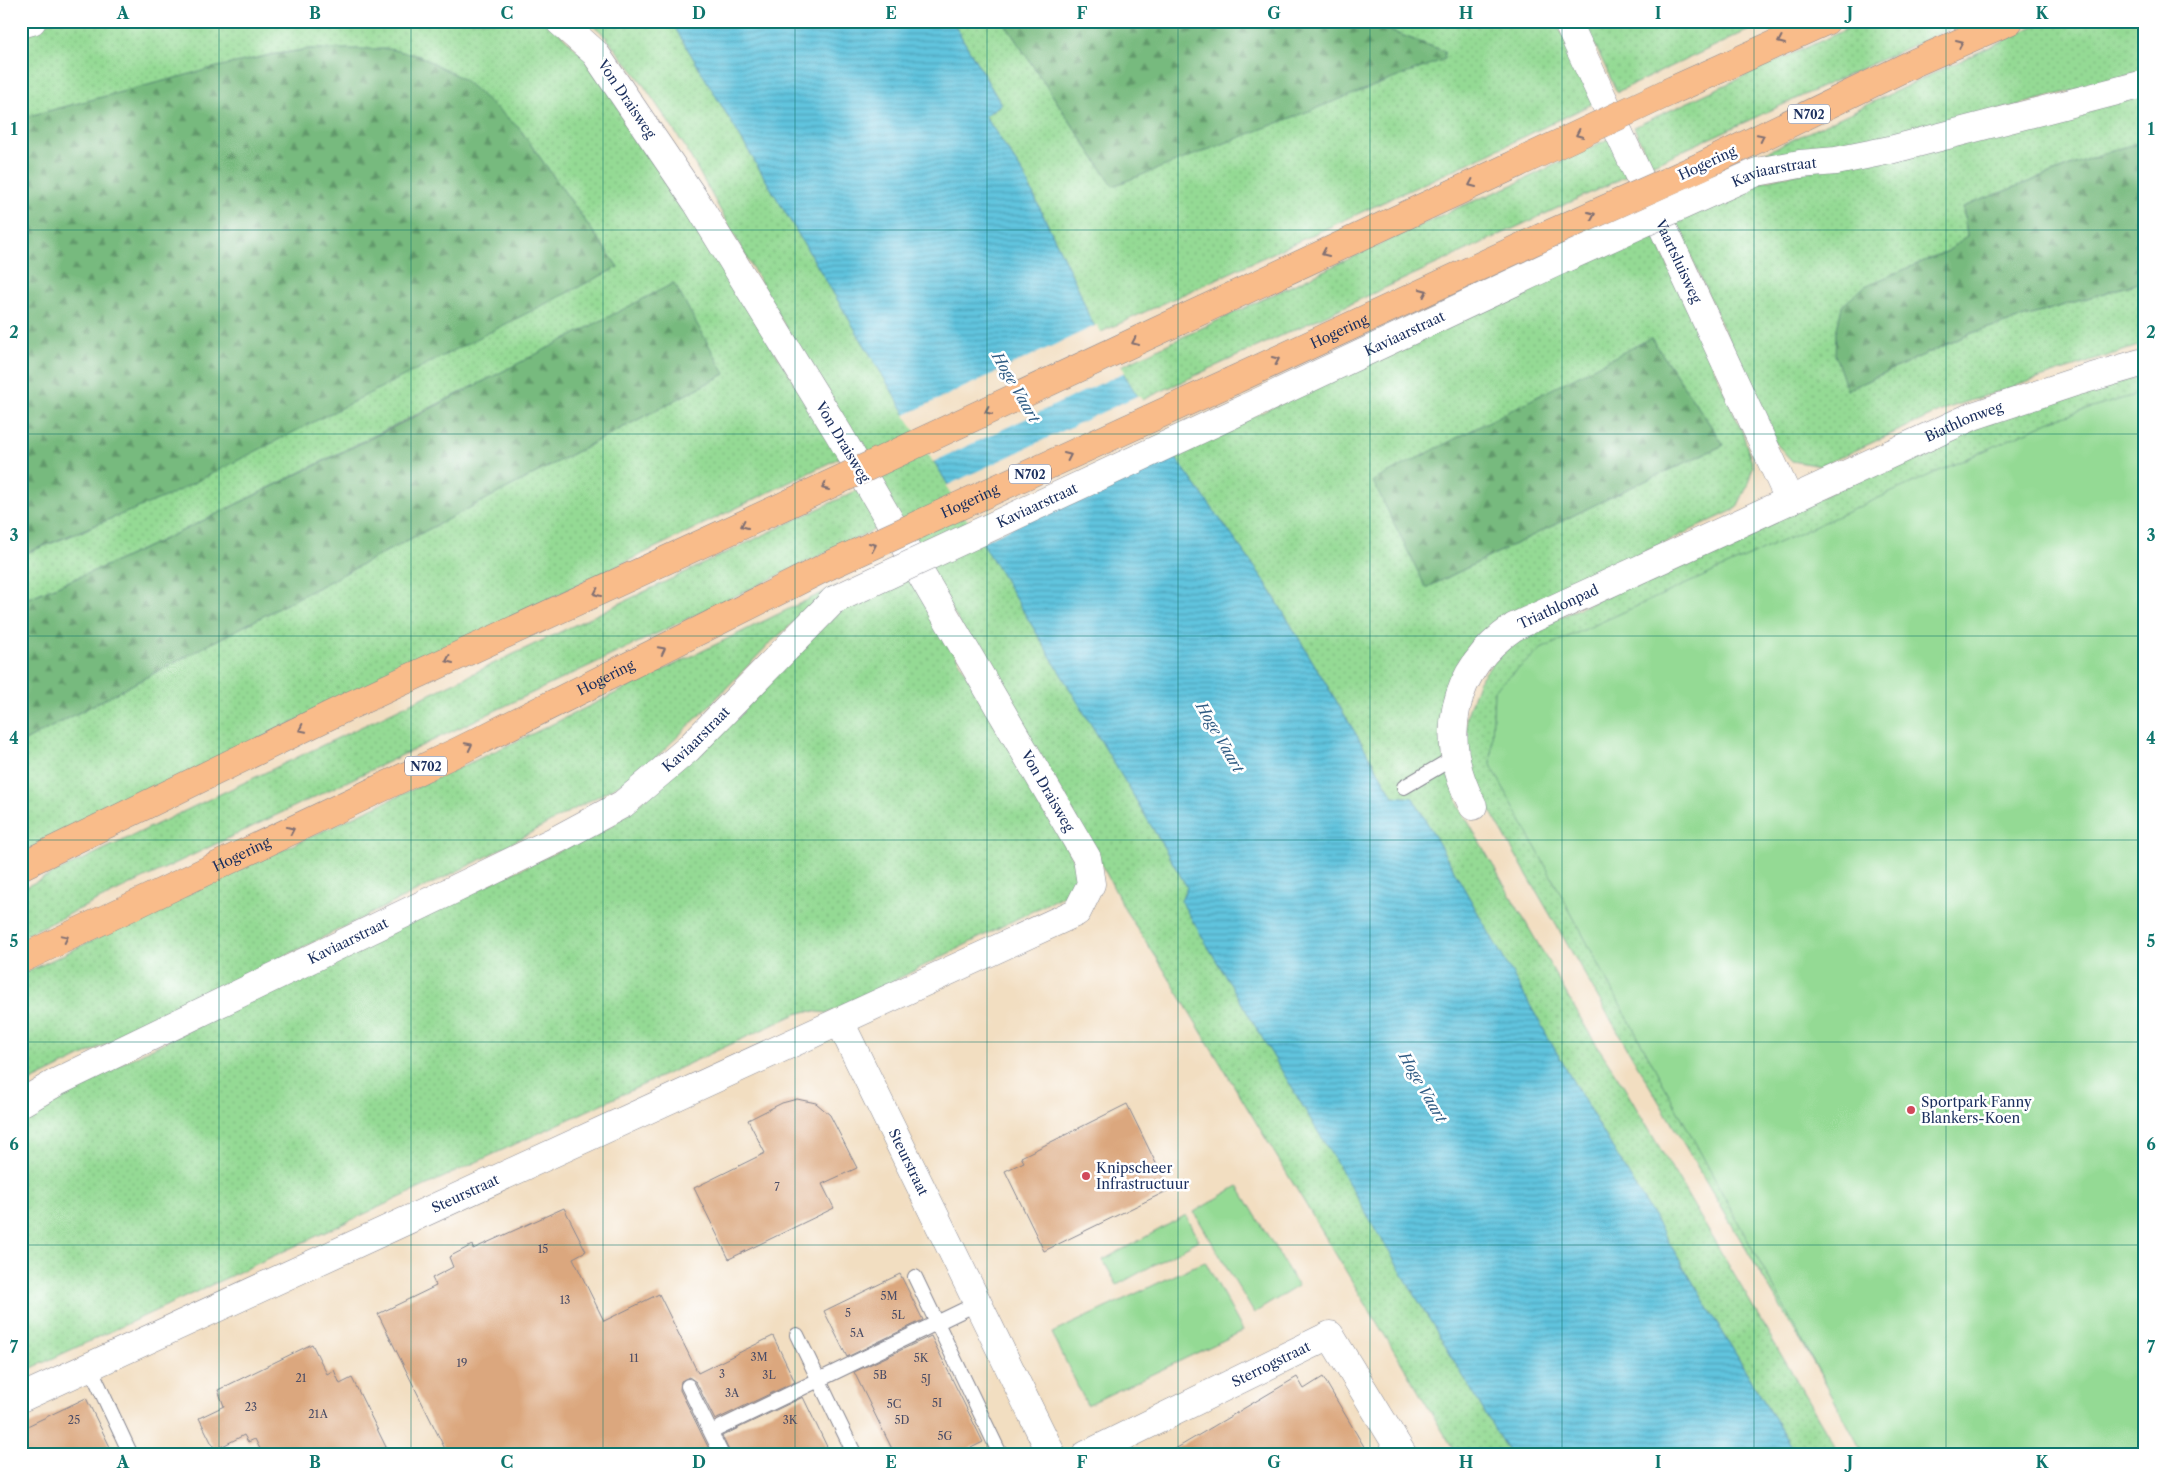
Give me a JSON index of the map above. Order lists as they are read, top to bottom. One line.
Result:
{"streets":{"highway":["N702","Hogering"],"street":["Von Draisweg","Kaviaarstraat","Vaartsluisweg","Biathlonweg","Triathlonpad","Steurstraat","Sterrogstraat"]},"crossings":[["Von Draisweg","Steurstraat"],["Vaartsluisweg","Biathlonweg"],["Vaartsluisweg","Triathlonpad"],["Biathlonweg","Triathlonpad"]],"water":["Hoge Vaart"],"places":["Sportpark Fanny Blankers-Koen","Knipscheer Infrastructuur"],"house_numbers":["7","15","5M","13","5","5L","5A","3M","11","5K","19","3","3L","5B","21","5J","3A","5I","5C","23","21A","25","3K","5D","5G"],"grid":{"columns":["A","B","C","D","E","F","G","H","I","J","K"],"rows":["1","2","3","4","5","6","7"]}}
